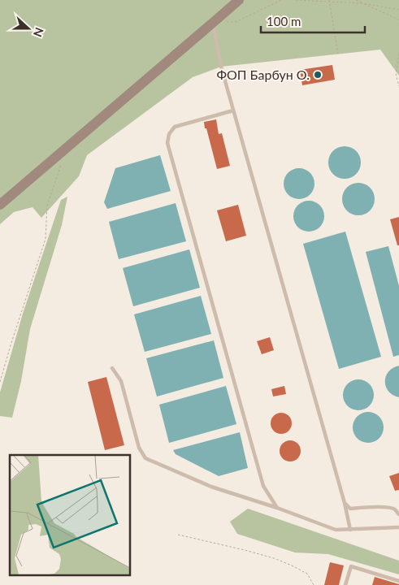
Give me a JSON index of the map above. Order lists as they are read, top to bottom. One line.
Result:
{"places":["ФОП Барбун О."],"scale_bar":"100 m","north":"right"}
